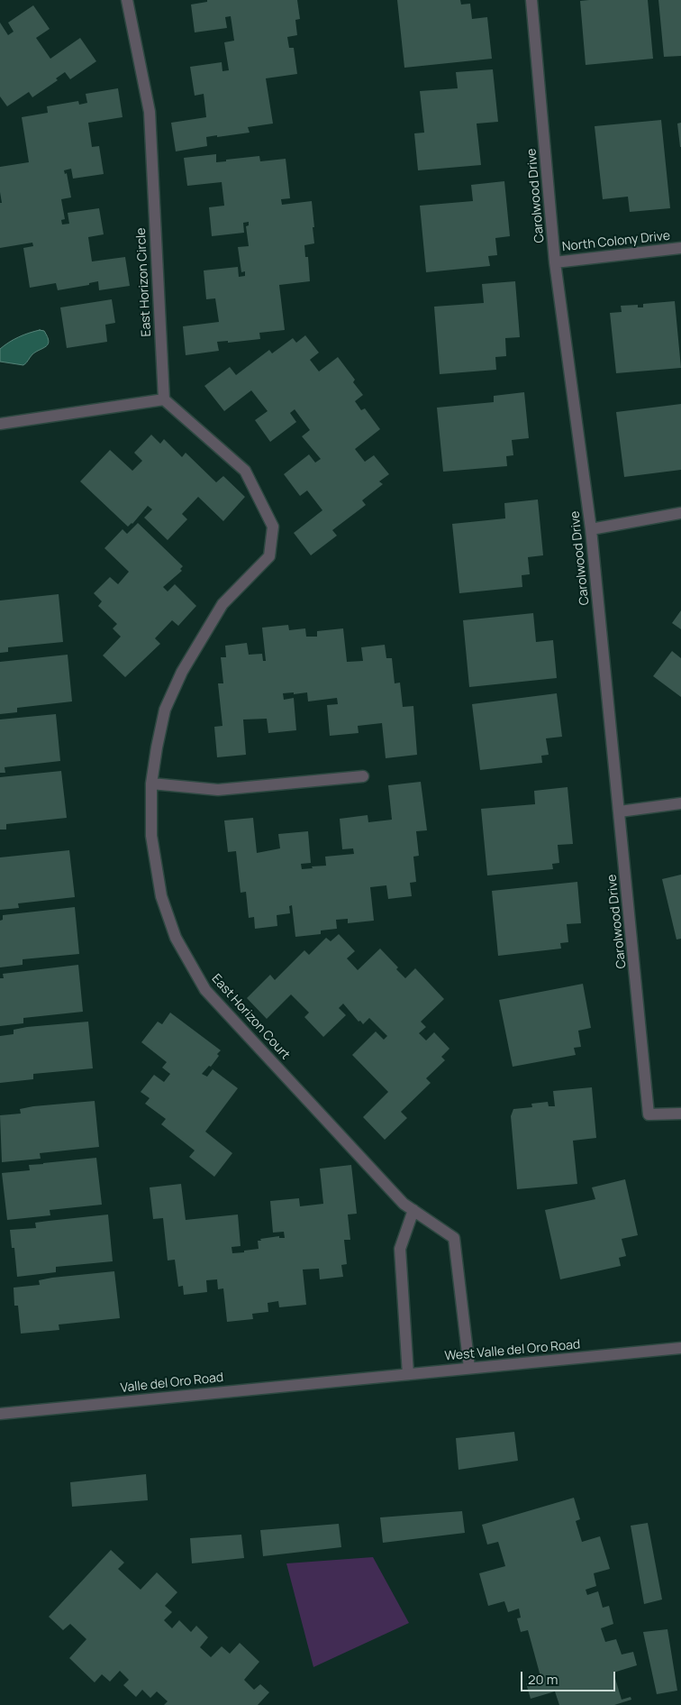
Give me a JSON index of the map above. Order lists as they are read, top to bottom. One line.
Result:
{"streets":{"street":["Carolwood Drive","North Colony Drive","East Horizon Circle","East Horizon Court","West Valle del Oro Road","Valle del Oro Road"]},"crossings":[["Carolwood Drive","North Colony Drive"],["East Horizon Circle","East Horizon Court"],["East Horizon Court","West Valle del Oro Road"],["West Valle del Oro Road","Valle del Oro Road"]],"scale_bar":"20 m"}
